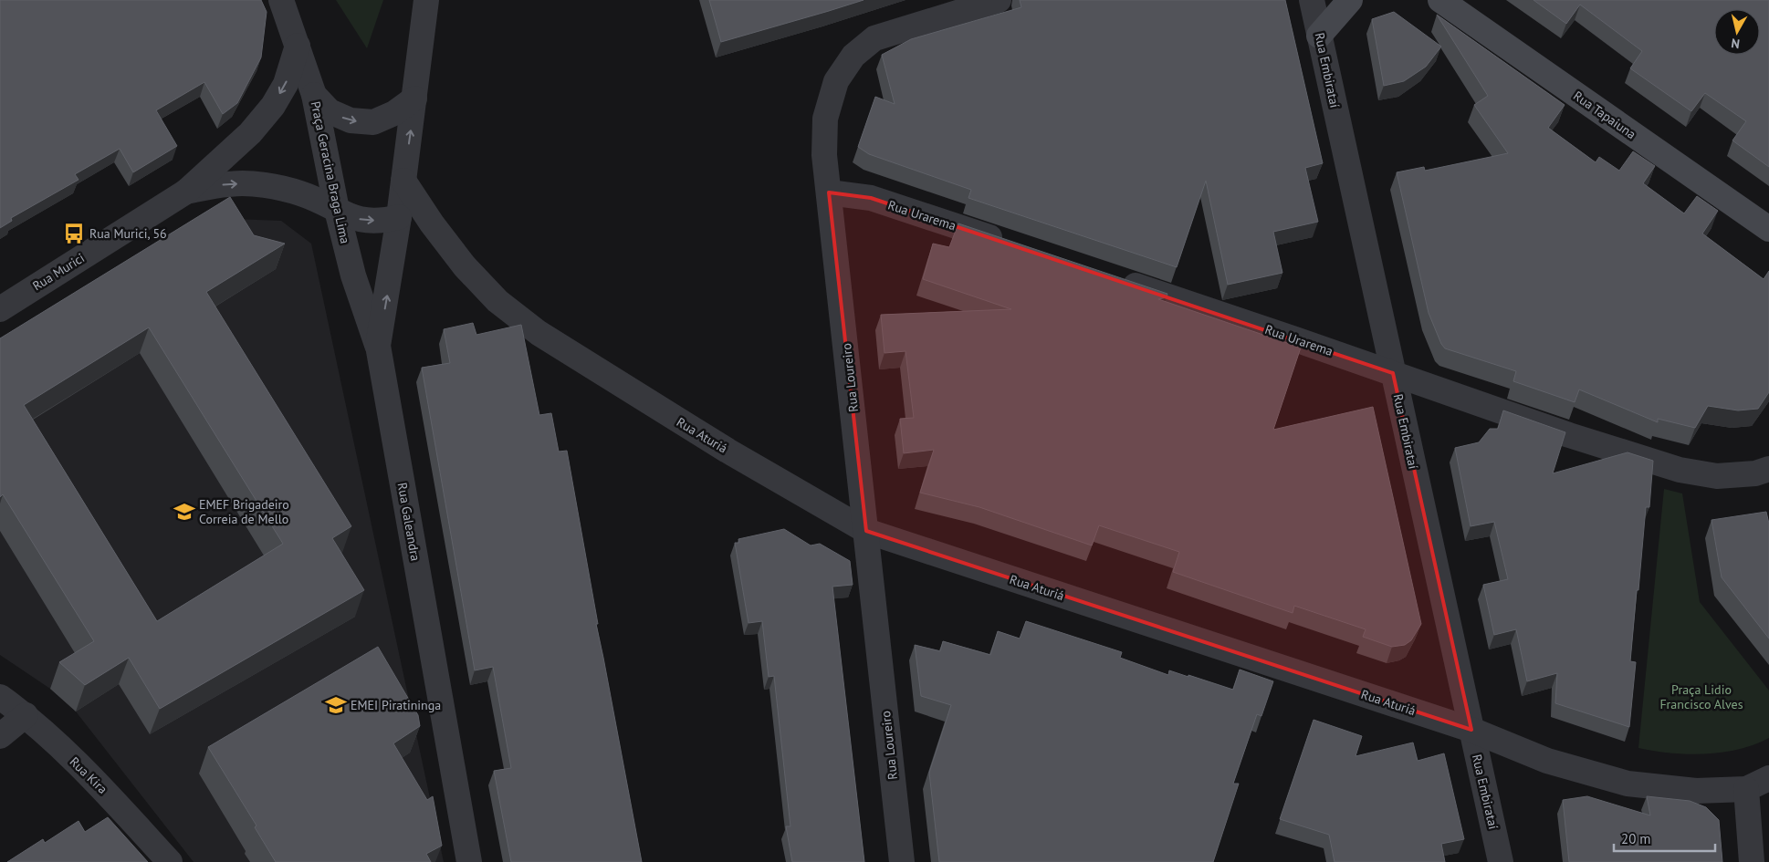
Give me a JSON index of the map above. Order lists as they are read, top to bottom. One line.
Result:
{"streets":{"street":["Rua Embirataí","Rua Tapaiuna","Praça Geracina Braga Lima","Rua Urarema","Rua Murici","Rua Loureiro","Rua Aturiá","Rua Galeandra","Rua Kira"]},"crossings":[["Rua Embirataí","Rua Urarema"],["Rua Embirataí","Rua Aturiá"],["Praça Geracina Braga Lima","Rua Murici"],["Praça Geracina Braga Lima","Rua Galeandra"],["Rua Urarema","Rua Loureiro"],["Rua Murici","Rua Galeandra"],["Rua Loureiro","Rua Aturiá"],["Rua Aturiá","Rua Galeandra"]],"parks":["Praça Lidio Francisco Alves"],"places":{"bus stop":["Rua Murici, 56"],"school or university":["EMEF Brigadeiro Correia de Mello","EMEI Piratininga"]},"scale_bar":"20 m","north":"bottom"}
